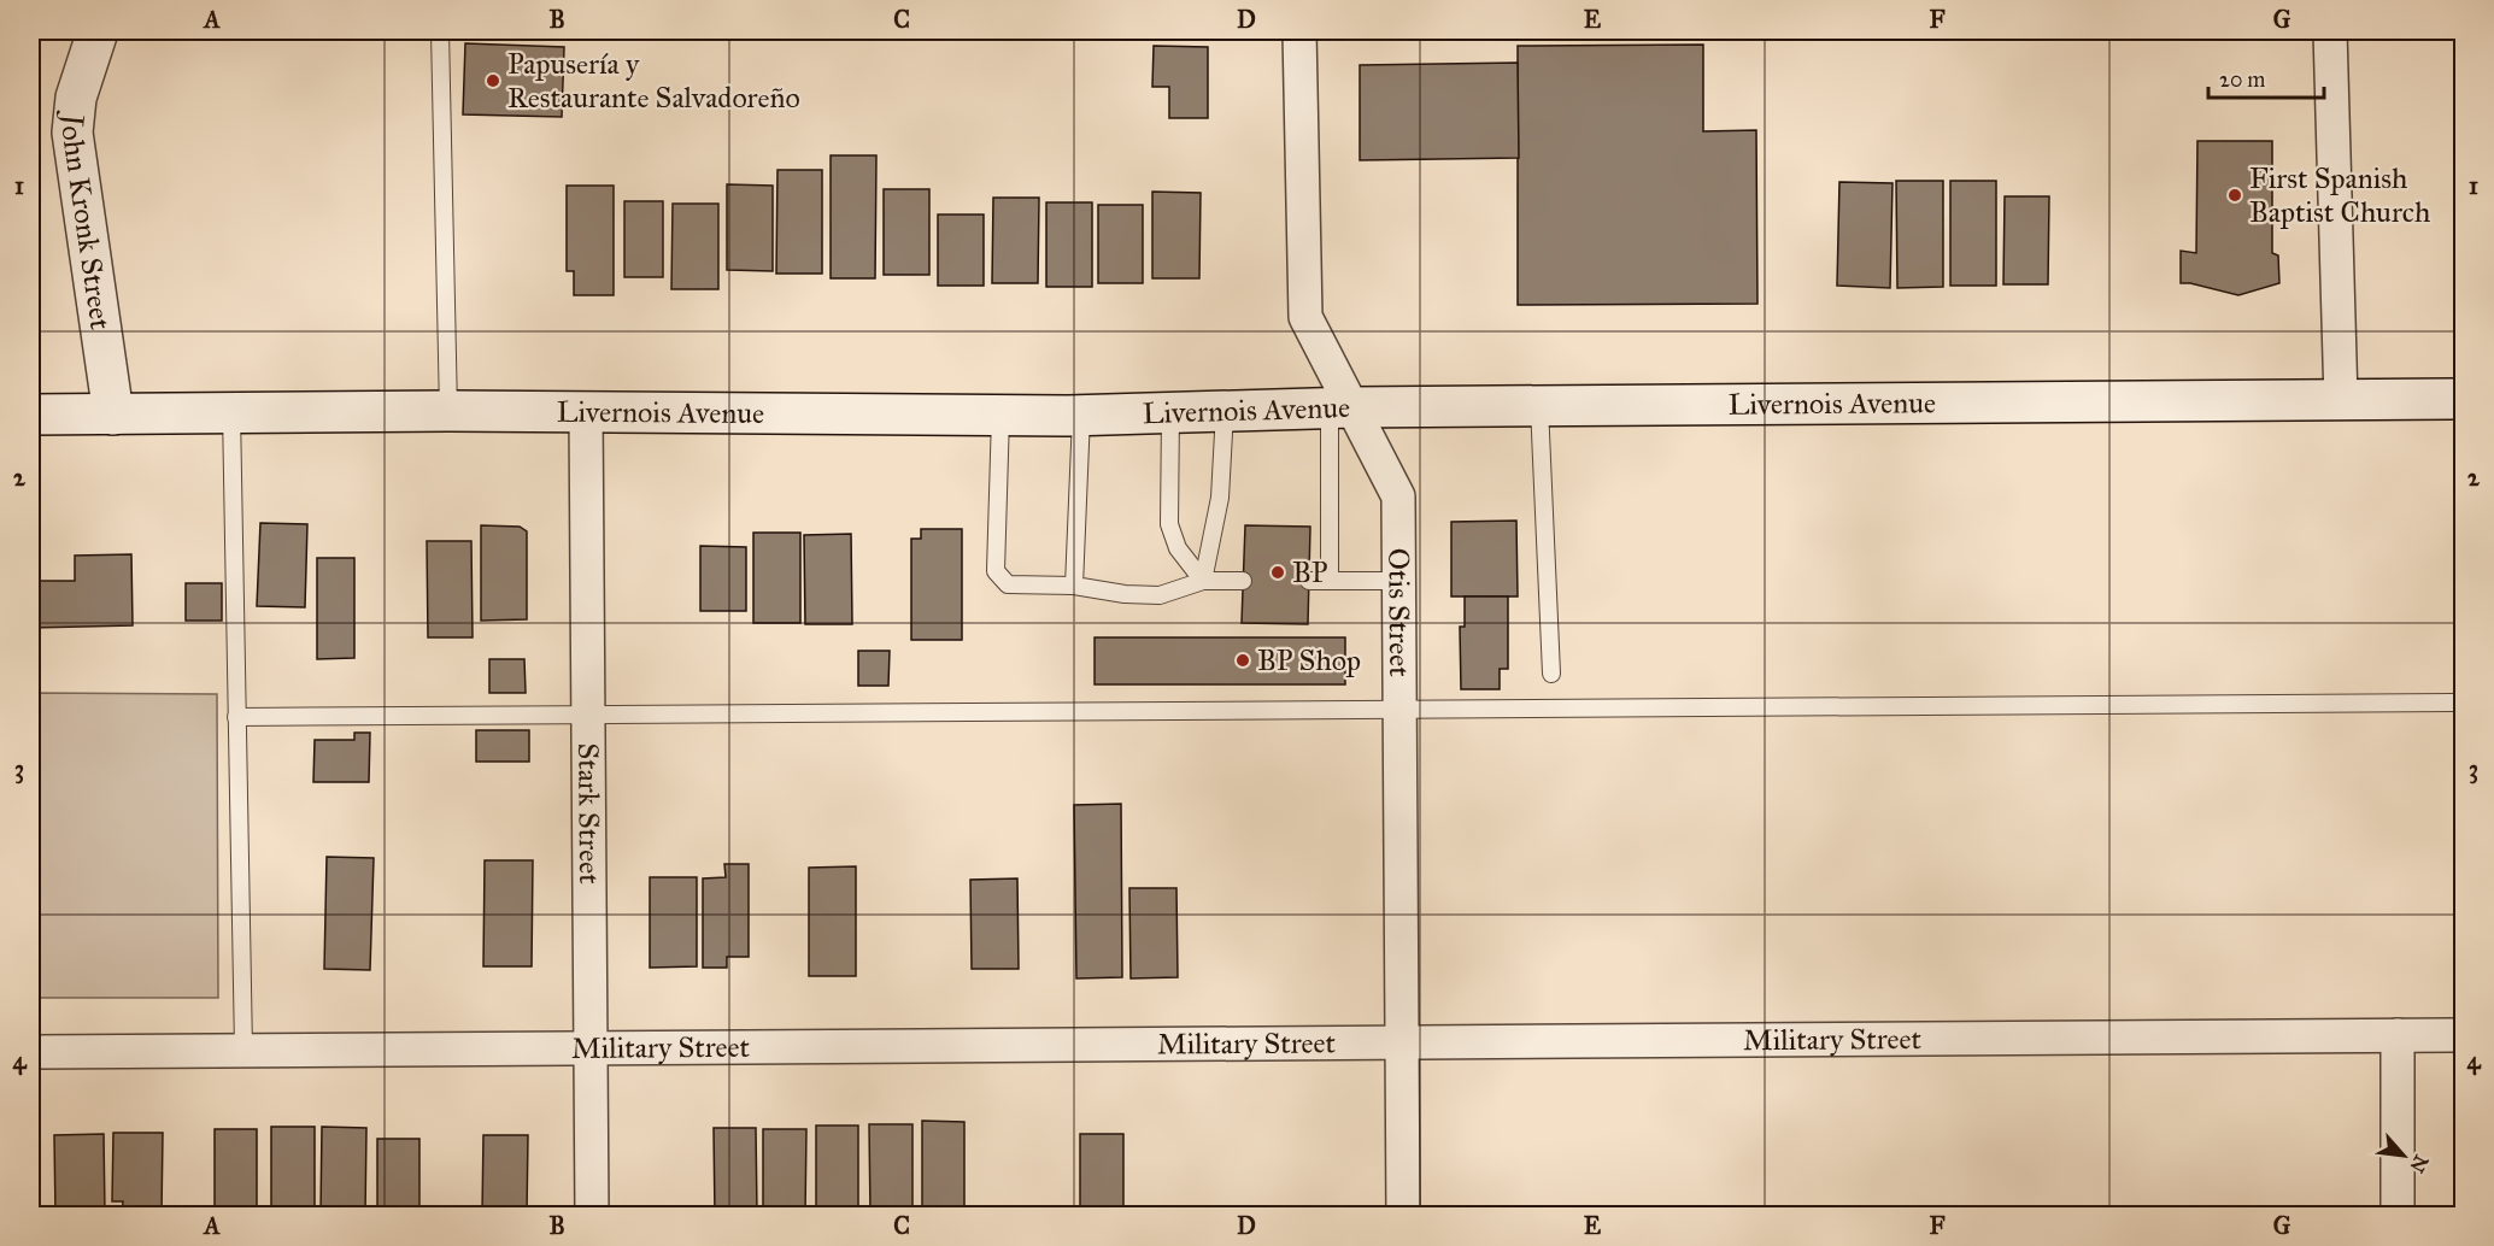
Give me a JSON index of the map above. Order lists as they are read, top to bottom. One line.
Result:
{"streets":{"main road":["John Kronk Street","Livernois Avenue"],"street":["Otis Street","Stark Street","Military Street"]},"crossings":[["John Kronk Street","Livernois Avenue"],["Livernois Avenue","Otis Street"],["Livernois Avenue","Stark Street"],["Otis Street","Military Street"],["Stark Street","Military Street"]],"places":["Papusería y Restaurante Salvadoreño","First Spanish Baptist Church","BP","BP Shop"],"scale_bar":"20 m","north":"bottom right","grid":{"columns":["A","B","C","D","E","F","G"],"rows":["1","2","3","4"]}}
